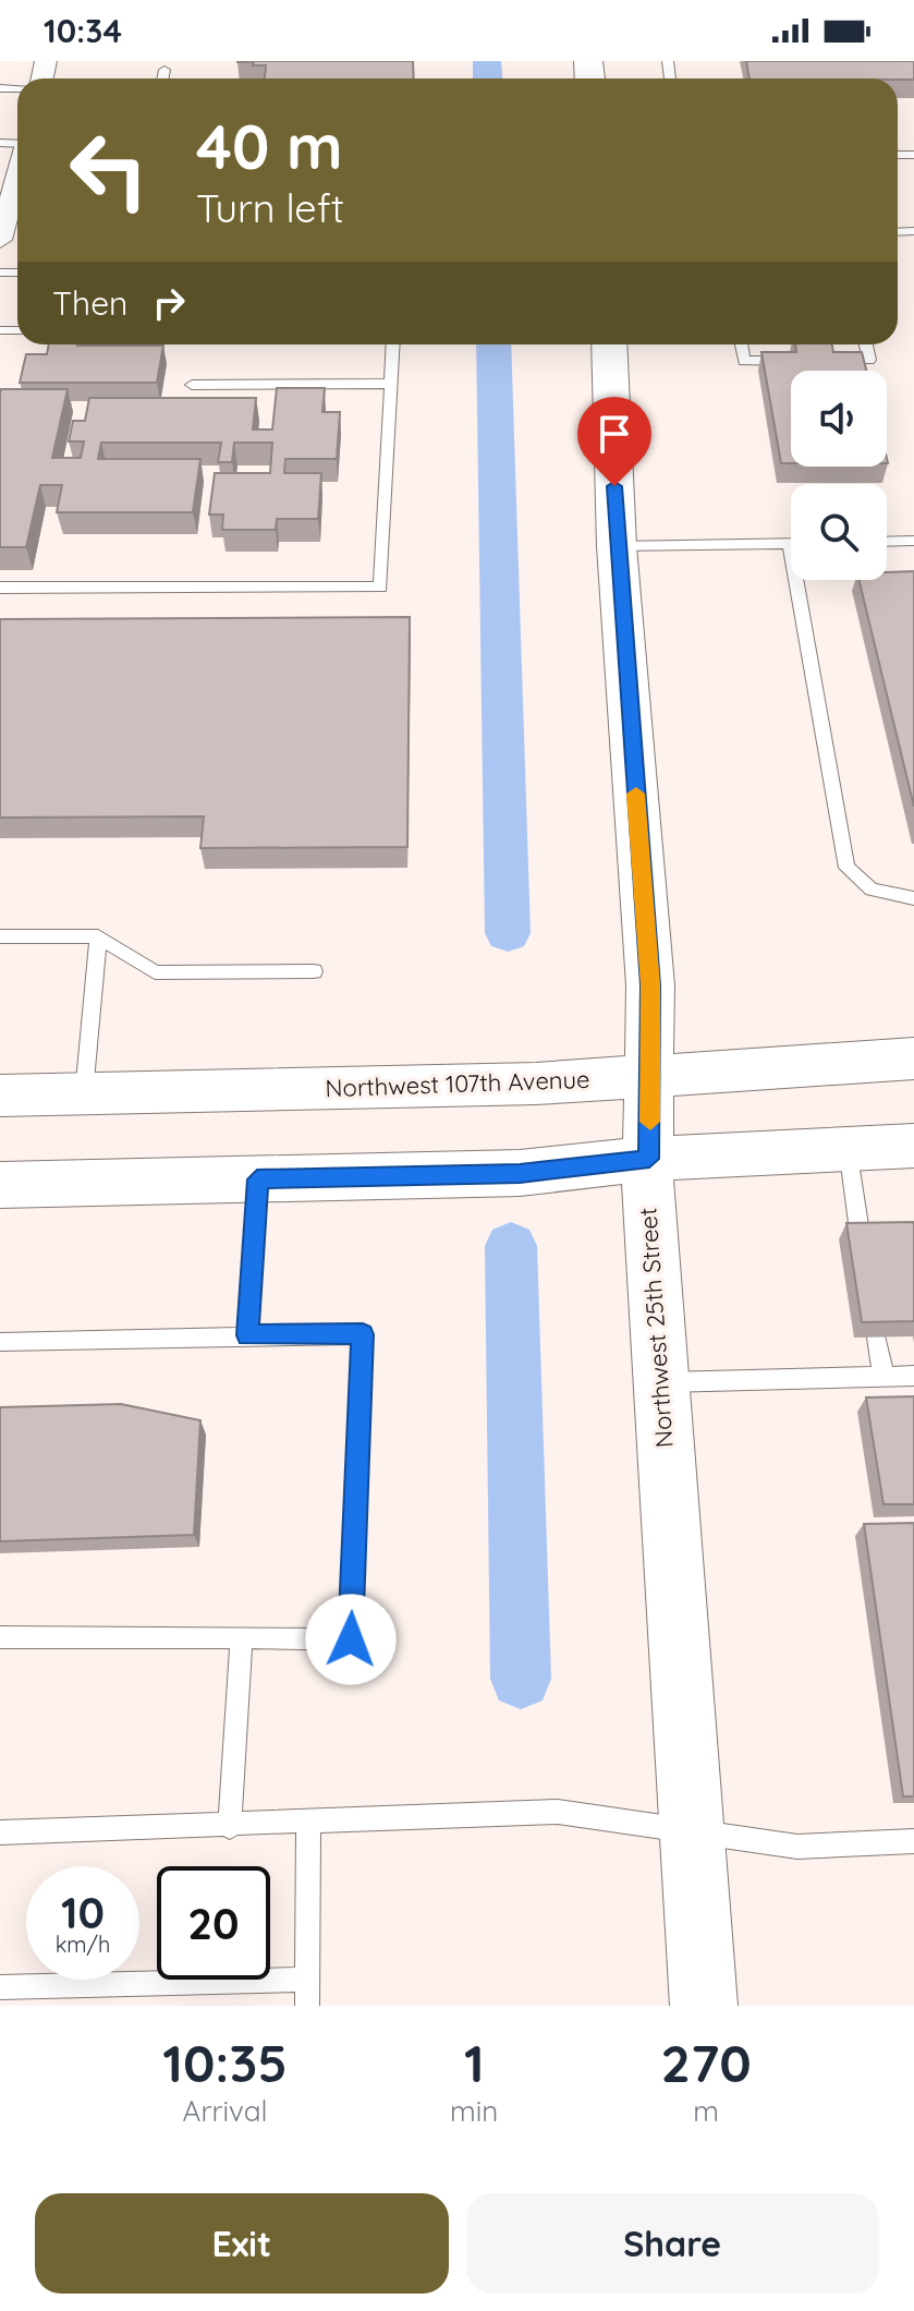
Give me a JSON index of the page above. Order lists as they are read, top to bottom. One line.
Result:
{"streets":{"main road":["Northwest 107th Avenue","Northwest 25th Street"]},"crossings":[["Northwest 107th Avenue","Northwest 25th Street"]],"page":{"status":"10:34","turn":["40 m","Turn left"],"then":"Then","speed":"10 km/h","limit":"20","eta":["10:35","Arrival","1","min","270","m"],"buttons":["Exit","Share"]}}
